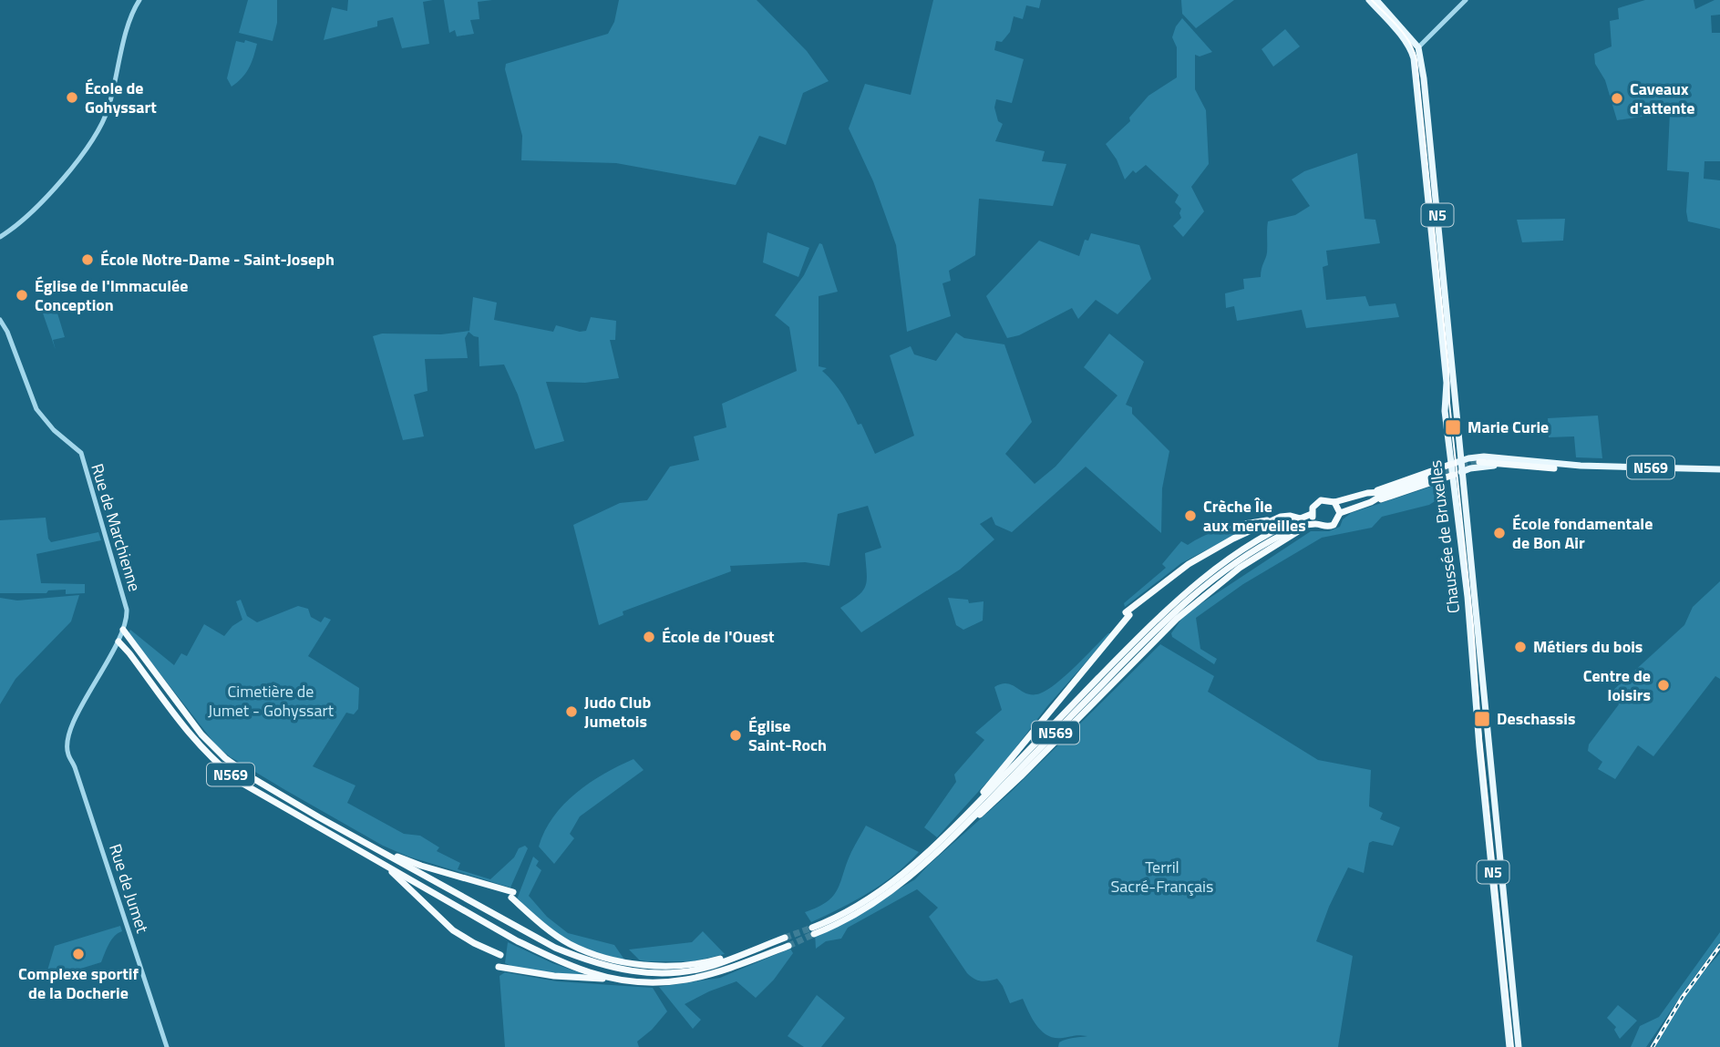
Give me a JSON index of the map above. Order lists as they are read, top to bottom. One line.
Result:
{"streets":{"highway":["N569"],"main road":["N5","Chaussée de Bruxelles"],"street":["Rue de Marchienne","Rue de Jumet"]},"crossings":[["N569","Rue de Marchienne"],["N569","Chaussée de Bruxelles"],["Rue de Marchienne","Rue de Jumet"]],"parks":["Cimetière de Jumet - Gohyssart","Terril Sacré-Français"],"places":{"other":["École de Gohyssart","Caveaux d'attente","École Notre-Dame - Saint-Joseph","Église de l'Immaculée Conception","Crèche Île aux merveilles","École fondamentale de Bon Air","École de l'Ouest","Métiers du bois","Centre de loisirs","Judo Club Jumetois","Église Saint-Roch","Complexe sportif de la Docherie"],"transit":["Marie Curie","Deschassis"]}}
